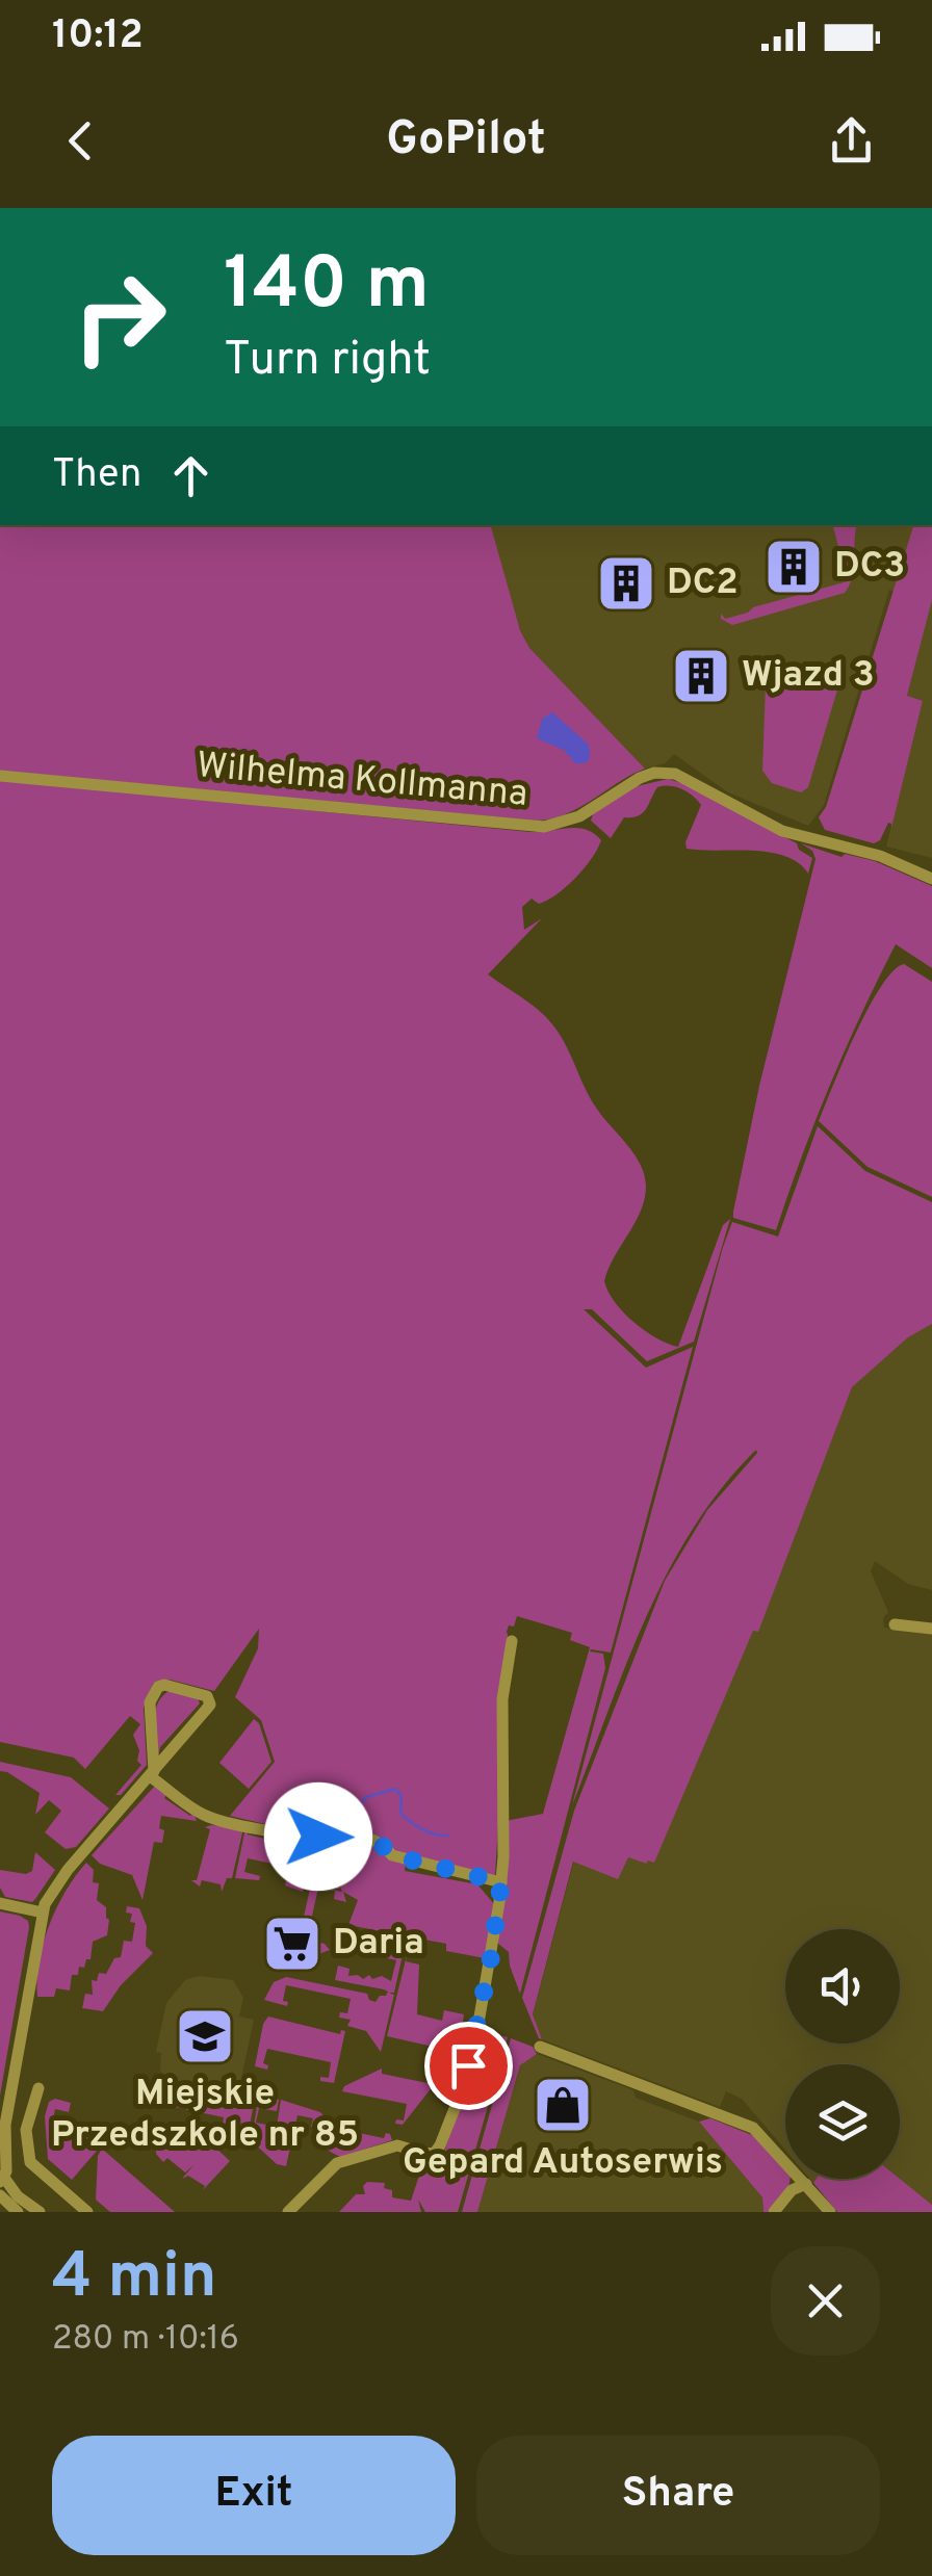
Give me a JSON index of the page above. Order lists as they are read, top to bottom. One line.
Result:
{"streets":{"street":["Wilhelma Kollmanna"]},"places":{"building":["DC3","DC2","Wjazd 3"],"supermarket":["Daria"],"school or university":["Miejskie Przedszkole nr 85"],"shop":["Gepard Autoserwis"]},"page":{"status":"10:12","header":"GoPilot","turn":["140 m","Turn right"],"then":"Then","heading":["4 min","280 m · 10:16"],"buttons":["Exit","Share"]}}
